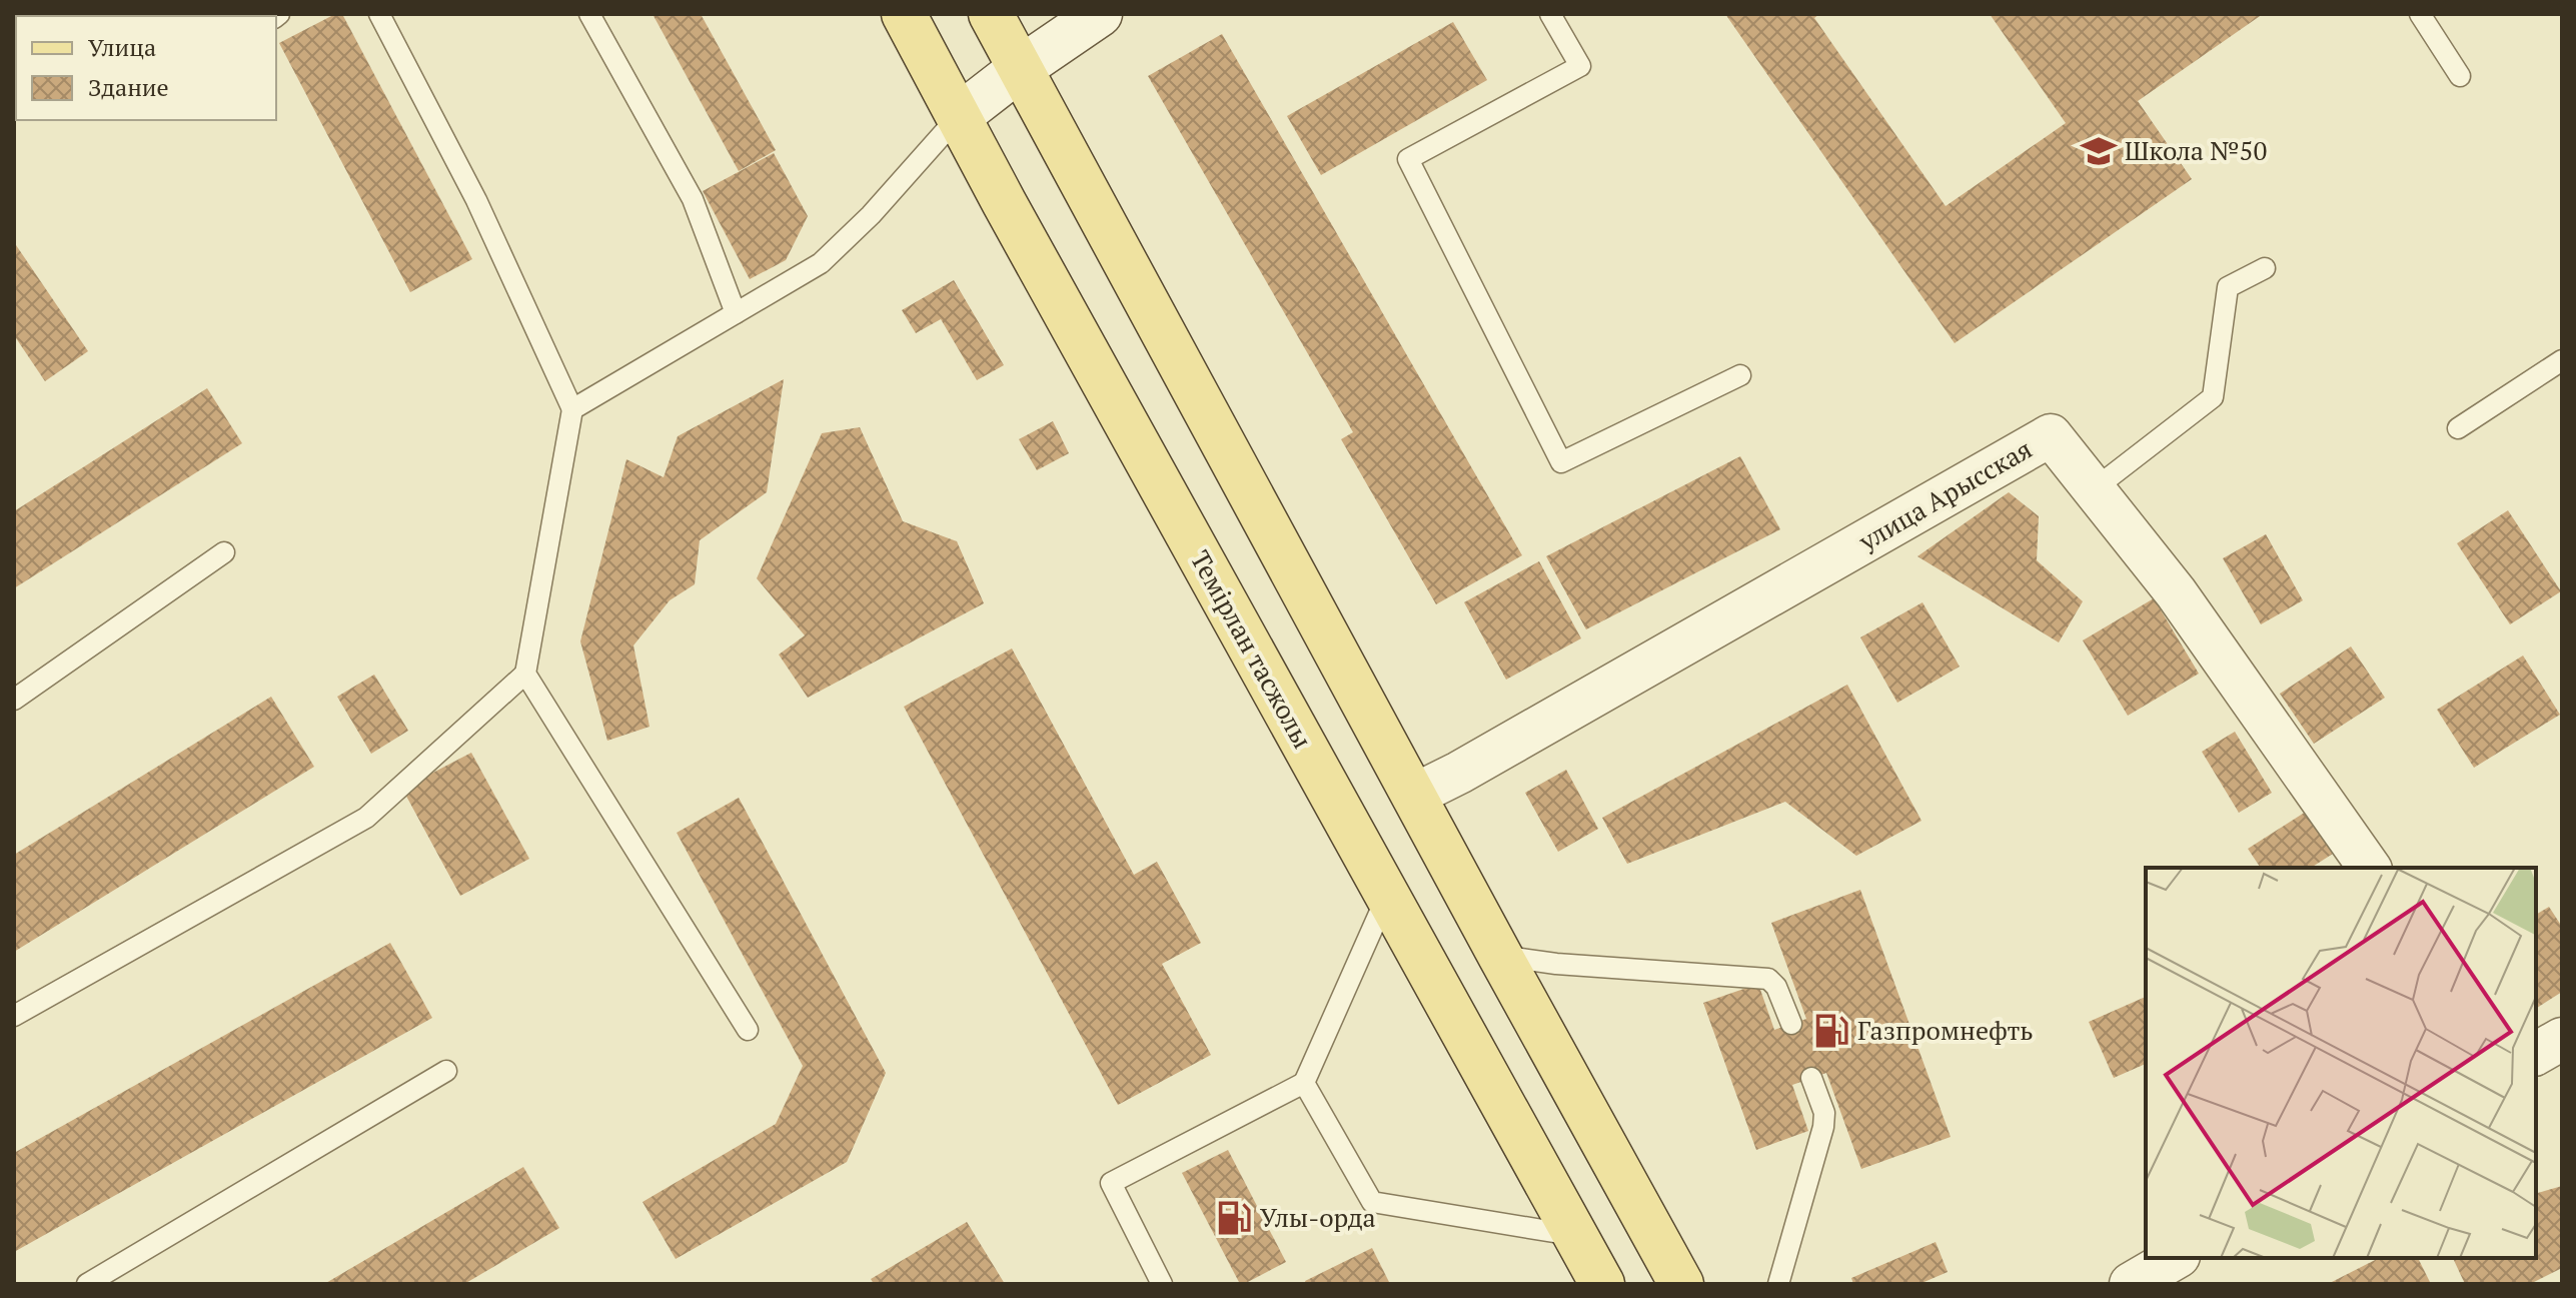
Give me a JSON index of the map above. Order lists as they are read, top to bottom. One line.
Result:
{"streets":{"main road":["Темірлан тасжолы"],"street":["улица Арысская"]},"places":{"school or university":["Школа №50"],"fuel station":["Газпромнефть","Улы-орда"]},"legend":["Улица","Здание"]}
